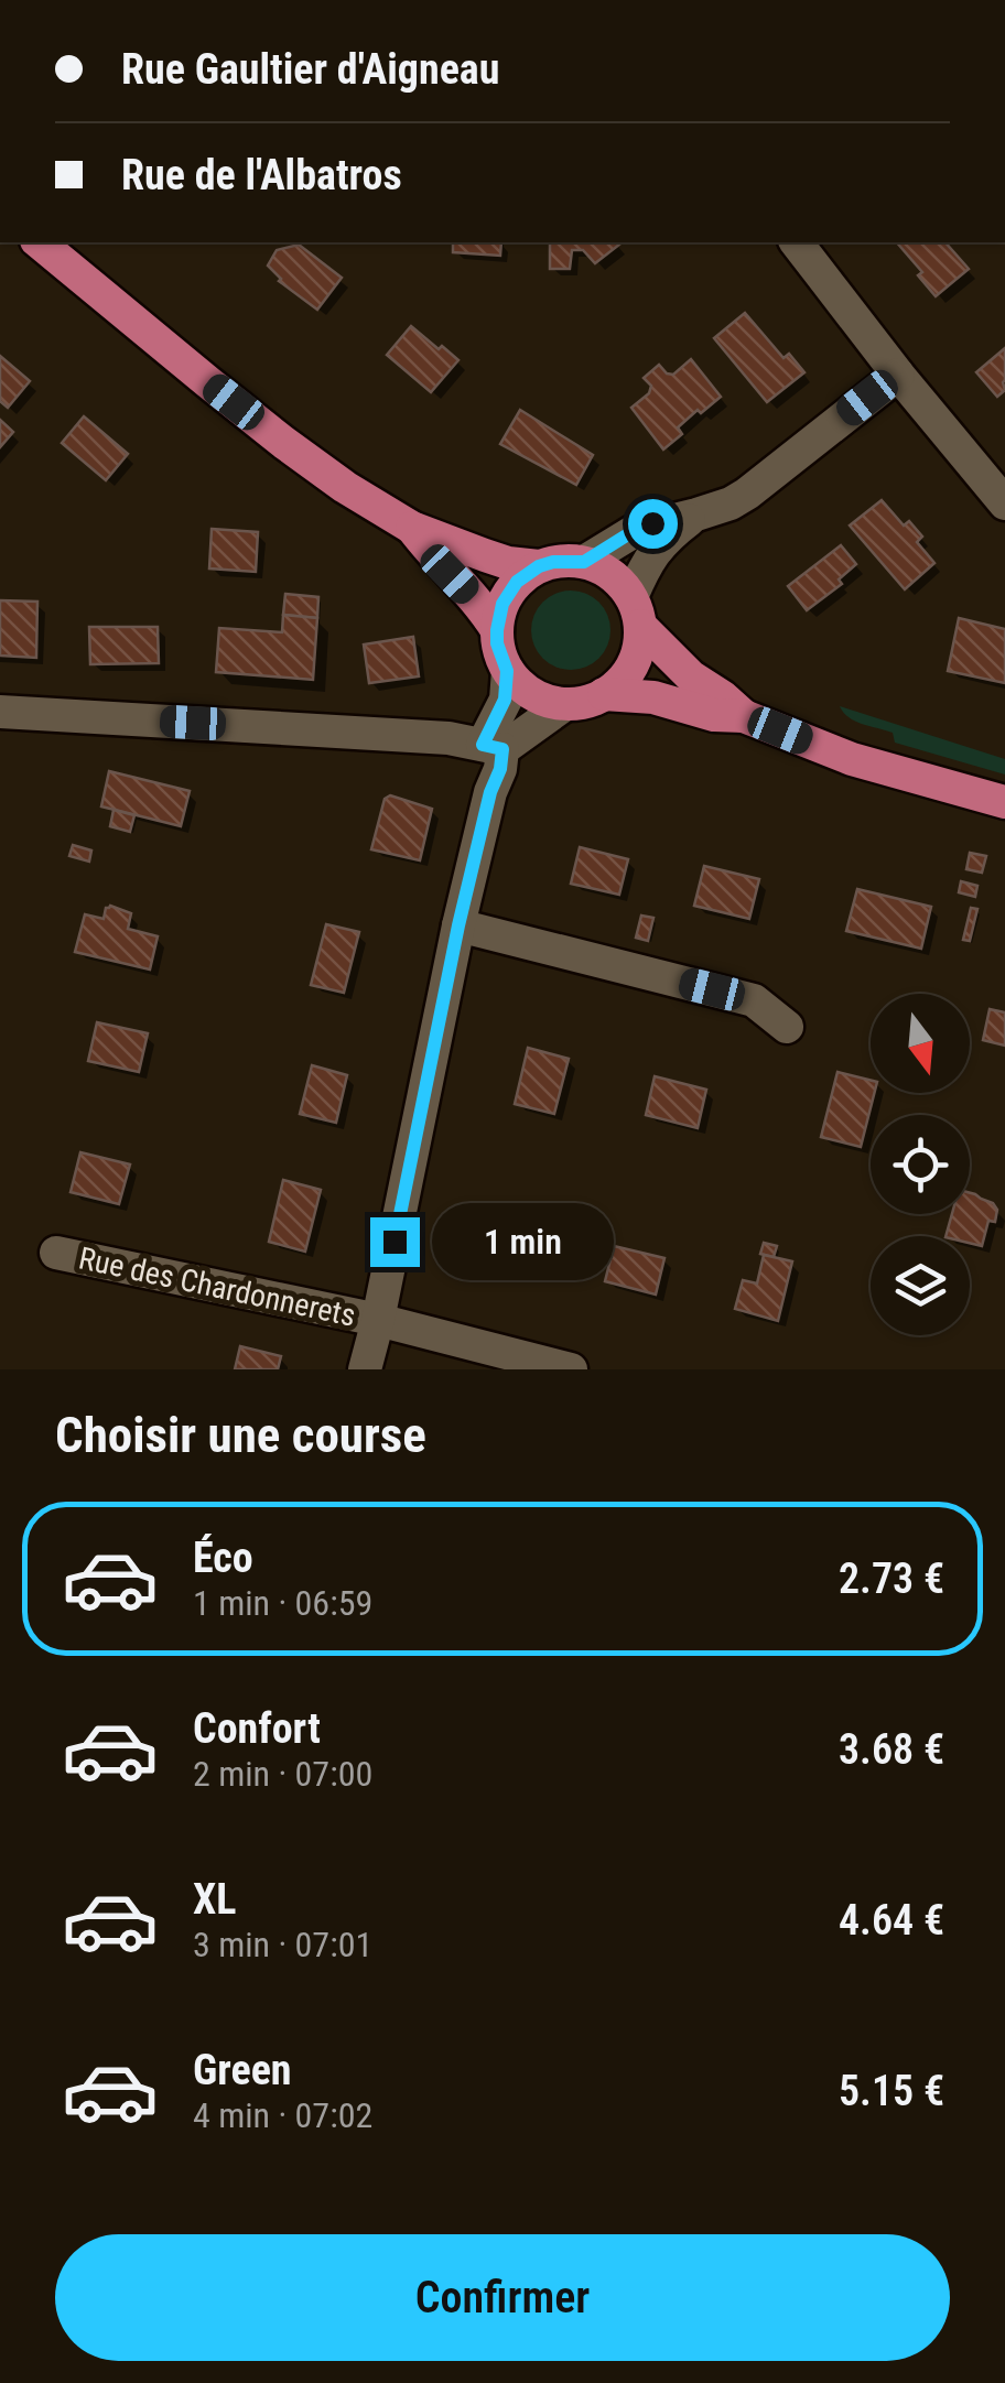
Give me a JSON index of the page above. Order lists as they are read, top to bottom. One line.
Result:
{"streets":{"street":["Rue des Chardonnerets"]},"north":"bottom","page":{"banner":["Rue Gaultier d'Aigneau","Rue de l'Albatros"],"bubble":"1 min","heading":"Choisir une course","list":[{"name":"Éco","note":"1 min · 06:59","value":"2.73 €"},{"name":"Confort","note":"2 min · 07:00","value":"3.68 €"},{"name":"XL","note":"3 min · 07:01","value":"4.64 €"},{"name":"Green","note":"4 min · 07:02","value":"5.15 €"}],"buttons":"Confirmer"}}
